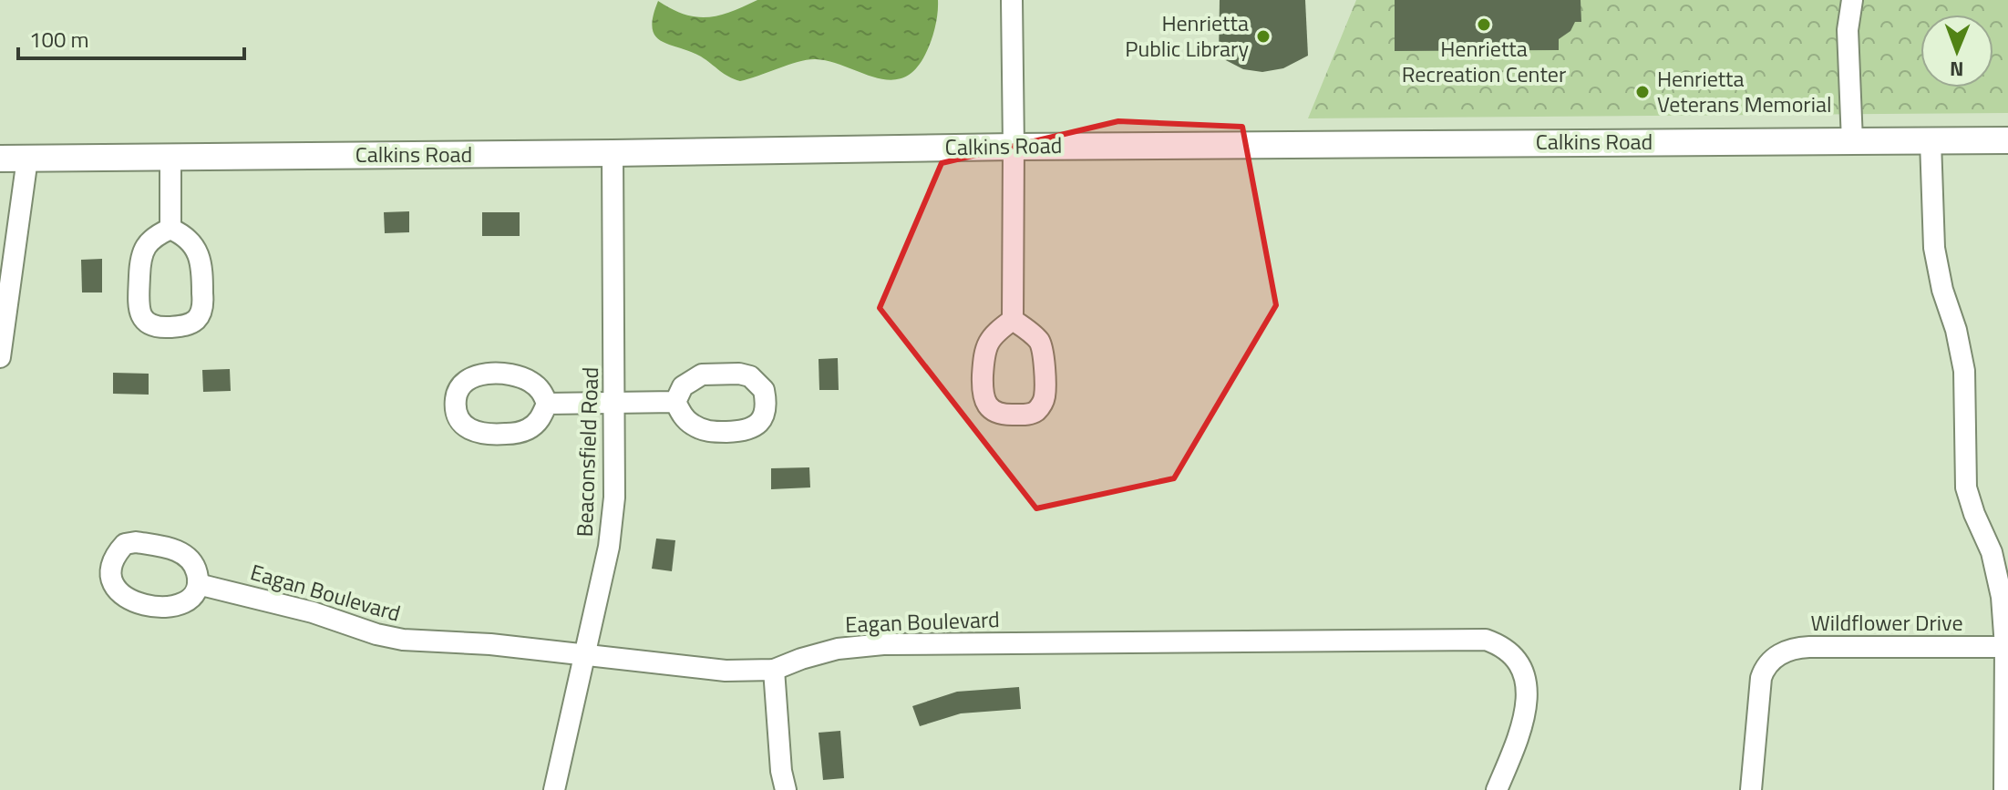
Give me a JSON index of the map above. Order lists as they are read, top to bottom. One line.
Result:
{"streets":{"main road":["Calkins Road"],"street":["Beaconsfield Road","Eagan Boulevard","Wildflower Drive"]},"crossings":[["Calkins Road","Beaconsfield Road"],["Beaconsfield Road","Eagan Boulevard"]],"places":["Henrietta Recreation Center","Henrietta Public Library","Henrietta Veterans Memorial"],"scale_bar":"100 m","north":"bottom"}
